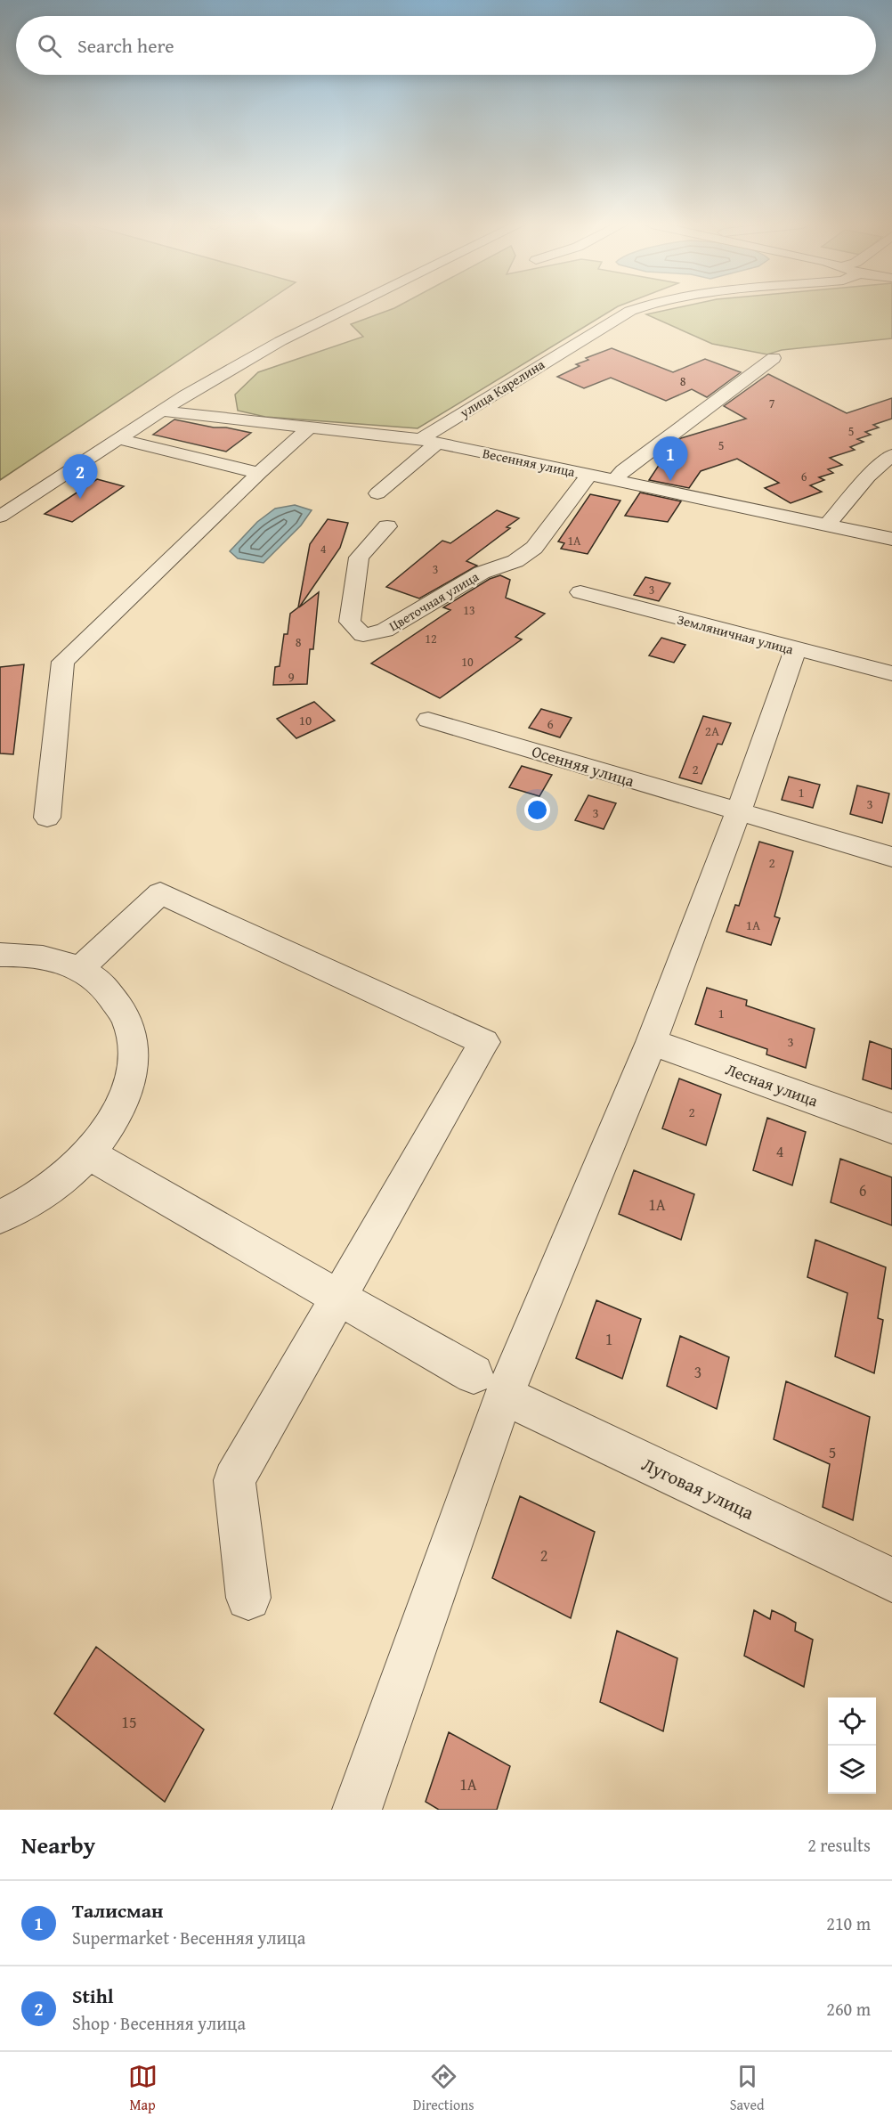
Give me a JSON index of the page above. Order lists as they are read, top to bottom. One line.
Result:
{"streets":{"street":["улица Карелина","Весенняя улица","Цветочная улица","Земляничная улица","Осенняя улица","Лесная улица","Луговая улица"]},"crossings":[["улица Карелина","Весенняя улица"],["Весенняя улица","Цветочная улица"]],"house_numbers":["8","7","5","5","6","1А","4","3","3","13","12","8","10","9","10","6","2А","2","1","3","3","2","1А","1","3","2","4","6","1А","1","3","5","2","15","1А"],"page":{"search":"Search here","pins":["1","2"],"heading":["Nearby","2 results"],"list":[{"mark":"1","name":"Талисман","note":"Supermarket · Весенняя улица","value":"210 m"},{"mark":"2","name":"Stihl","note":"Shop · Весенняя улица","value":"260 m"}],"nav":["Map","Directions","Saved"]}}
